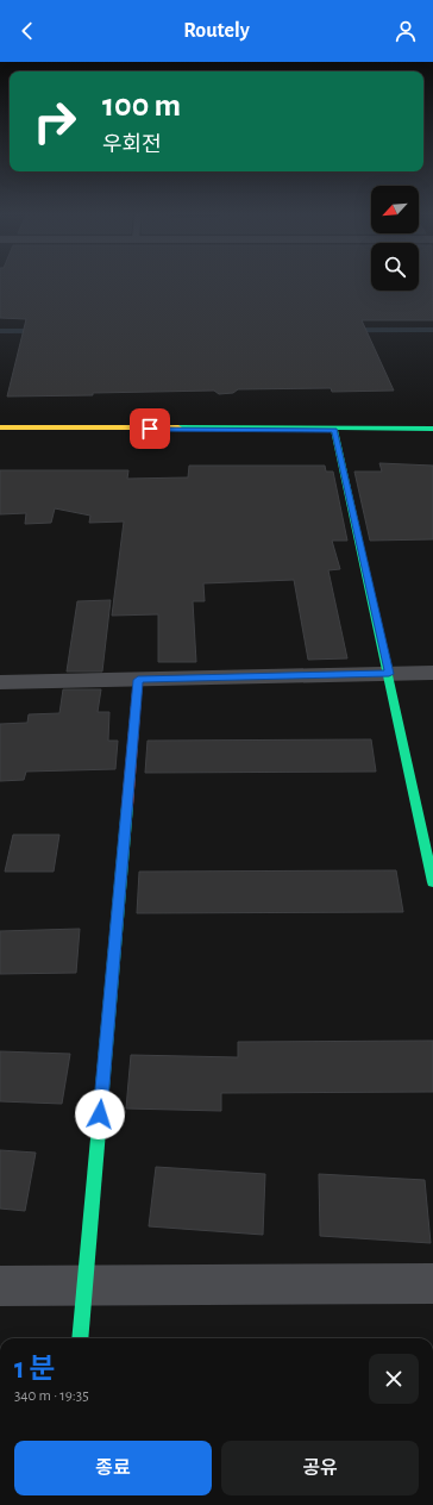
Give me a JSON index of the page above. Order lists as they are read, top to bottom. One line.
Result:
{"north":"bottom left","page":{"header":"Routely","turn":["100 m","우회전"],"heading":["1 분","340 m · 19:35"],"buttons":["종료","공유"]}}
